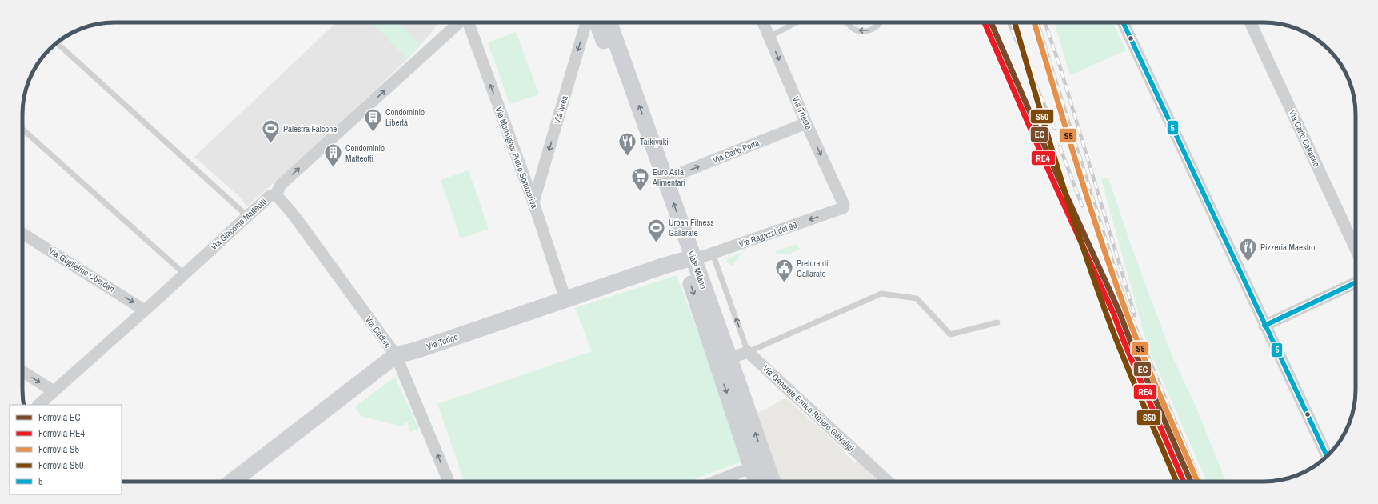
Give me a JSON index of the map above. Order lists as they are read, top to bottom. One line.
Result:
{"streets":{"street":["Via Ivrea","Via Trieste","Via Carlo Cattaneo","Via Carlo Porta","Via Monsignor Pietro Sommariva","Via Giacomo Matteotti","Via Ragazzi del 99","Via Guglielmo Oberdan","Viale Milano","Via Cadore","Via Torino","Via Generale Enrico Riziero Galvaligi"]},"crossings":[["Via Ivrea","Via Monsignor Pietro Sommariva"],["Via Trieste","Via Carlo Porta"],["Via Trieste","Via Ragazzi del 99"],["Via Carlo Porta","Viale Milano"],["Via Monsignor Pietro Sommariva","Via Torino"],["Via Giacomo Matteotti","Via Guglielmo Oberdan"],["Via Giacomo Matteotti","Via Cadore"],["Via Ragazzi del 99","Viale Milano"],["Via Ragazzi del 99","Via Torino"],["Viale Milano","Via Torino"],["Via Cadore","Via Torino"]],"one_way":["Via Ivrea","Via Trieste","Via Carlo Porta","Via Monsignor Pietro Sommariva","Via Giacomo Matteotti","Via Ragazzi del 99","Via Guglielmo Oberdan","Via Cadore"],"places":{"building":["Condominio Libertà","Condominio Matteotti"],"sports":["Palestra Falcone","Urban Fitness Gallarate"],"restaurant":["Taikiyuki","Pizzeria Maestro"],"supermarket":["Euro Asia Alimentari"],"public building":["Pretura di Gallarate"]},"lines":["rail line EC","rail line RE4","rail line S5","rail line S50","transit line 5"],"legend":["Ferrovia EC","Ferrovia RE4","Ferrovia S5","Ferrovia S50","5"]}
